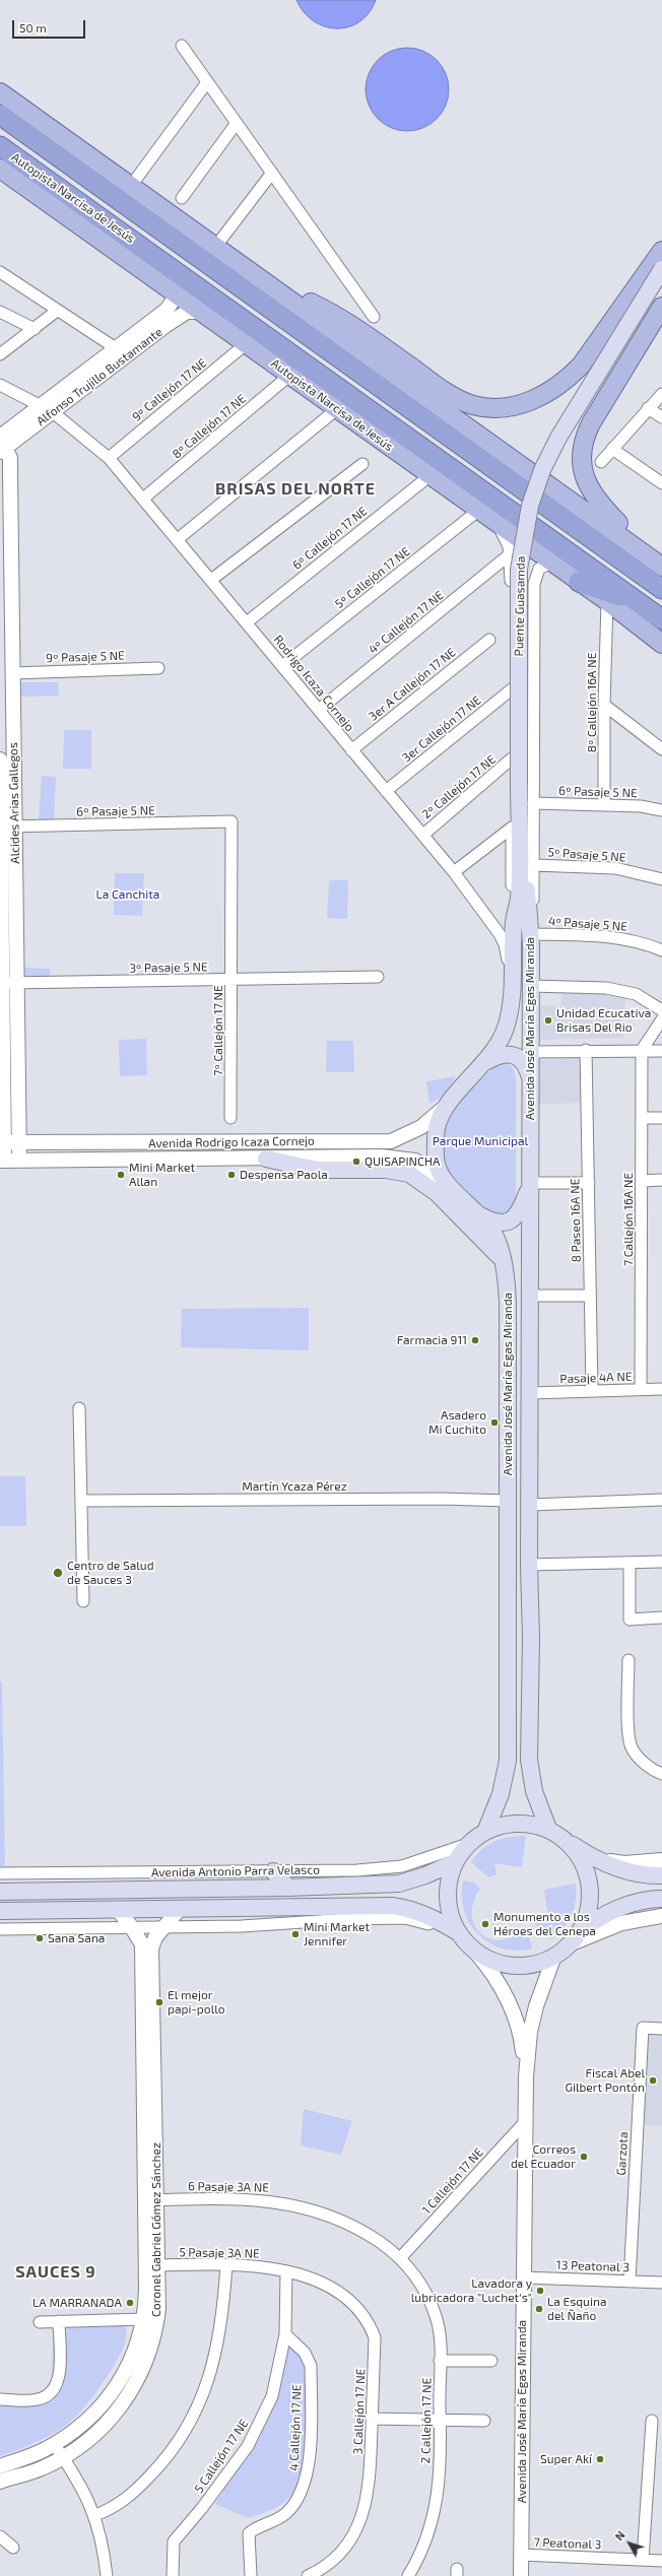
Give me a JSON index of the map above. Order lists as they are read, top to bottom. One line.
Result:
{"streets":{"highway":["Autopista Narcisa de Jesús"],"main road":["Puente Guasamda","Avenida José María Egas Miranda","Avenida Antonio Parra Velasco"],"street":["Alfonso Trujillo Bustamante","9º Callejón 17 NE","8º Callejón 17 NE","6º Callejón 17 NE","5º Callejón 17 NE","4º Callejón 17 NE","9º Pasaje 5 NE","Rodrigo Icaza Cornejo","3er A Callejón 17 NE","8º Callejón 16A NE","3er Callejón 17 NE","2º Callejón 17 NE","6º Pasaje 5 NE","Alcides Arias Gallegos","5º Pasaje 5 NE","4º Pasaje 5 NE","3º Pasaje 5 NE","7º Callejón 17 NE","Avenida Rodrigo Icaza Cornejo","7 Callejón 16A NE","8 Paseo 16A NE","Pasaje 4A NE","Martín Ycaza Pérez","Garzota","1 Callejón 17 NE","6 Pasaje 3A NE","Coronel Gabriel Gómez Sánchez","5 Pasaje 3A NE","13 Peatonal 3","3 Callejón 17 NE","2 Callejón 17 NE","4 Callejón 17 NE","5 Callejón 17 NE","7 Peatonal 3"]},"crossings":[["Autopista Narcisa de Jesús","Alfonso Trujillo Bustamante"],["Autopista Narcisa de Jesús","9º Callejón 17 NE"],["Autopista Narcisa de Jesús","8º Callejón 17 NE"],["Autopista Narcisa de Jesús","6º Callejón 17 NE"],["Autopista Narcisa de Jesús","5º Callejón 17 NE"],["Autopista Narcisa de Jesús","8º Callejón 16A NE"],["Alfonso Trujillo Bustamante","Rodrigo Icaza Cornejo"],["Alfonso Trujillo Bustamante","Alcides Arias Gallegos"],["9º Callejón 17 NE","Rodrigo Icaza Cornejo"],["8º Callejón 17 NE","Rodrigo Icaza Cornejo"],["6º Callejón 17 NE","Rodrigo Icaza Cornejo"],["5º Callejón 17 NE","Rodrigo Icaza Cornejo"],["Puente Guasamda","Avenida José María Egas Miranda"],["4º Callejón 17 NE","Rodrigo Icaza Cornejo"],["9º Pasaje 5 NE","Alcides Arias Gallegos"],["Rodrigo Icaza Cornejo","3er A Callejón 17 NE"],["Rodrigo Icaza Cornejo","3er Callejón 17 NE"],["Rodrigo Icaza Cornejo","2º Callejón 17 NE"],["Rodrigo Icaza Cornejo","Avenida José María Egas Miranda"],["8º Callejón 16A NE","6º Pasaje 5 NE"],["6º Pasaje 5 NE","Alcides Arias Gallegos"],["6º Pasaje 5 NE","7º Callejón 17 NE"],["Alcides Arias Gallegos","3º Pasaje 5 NE"],["Alcides Arias Gallegos","Avenida Rodrigo Icaza Cornejo"],["4º Pasaje 5 NE","Avenida José María Egas Miranda"],["3º Pasaje 5 NE","7º Callejón 17 NE"],["Avenida José María Egas Miranda","Avenida Rodrigo Icaza Cornejo"],["Avenida José María Egas Miranda","Pasaje 4A NE"],["Avenida José María Egas Miranda","Martín Ycaza Pérez"],["Avenida José María Egas Miranda","Avenida Antonio Parra Velasco"],["Avenida José María Egas Miranda","1 Callejón 17 NE"],["Avenida José María Egas Miranda","13 Peatonal 3"],["Avenida José María Egas Miranda","7 Peatonal 3"],["7 Callejón 16A NE","Pasaje 4A NE"],["8 Paseo 16A NE","Pasaje 4A NE"],["Garzota","13 Peatonal 3"],["1 Callejón 17 NE","6 Pasaje 3A NE"],["6 Pasaje 3A NE","Coronel Gabriel Gómez Sánchez"],["6 Pasaje 3A NE","2 Callejón 17 NE"],["Coronel Gabriel Gómez Sánchez","5 Pasaje 3A NE"],["5 Pasaje 3A NE","3 Callejón 17 NE"],["5 Pasaje 3A NE","5 Callejón 17 NE"],["4 Callejón 17 NE","5 Callejón 17 NE"]],"districts":["BRISAS DEL NORTE","SAUCES 9"],"parks":["La Canchita","Parque Municipal"],"places":["Unidad Ecucativa Brisas Del Rio","QUISAPINCHA","Mini Market Allan","Despensa Paola","Farmacia 911","Asadero Mi Cuchito","Centro de Salud de Sauces 3","Monumento a los Héroes del Cenepa","Mini Market Jennifer","Sana Sana","El mejor papi-pollo","Fiscal Abel Gilbert Pontón","Correos del Ecuador","Lavadora y lubricadora \"Luchet's\"","LA MARRANADA","La Esquina del Ñaño","Super Akí"],"scale_bar":"50 m","north":"top left"}
